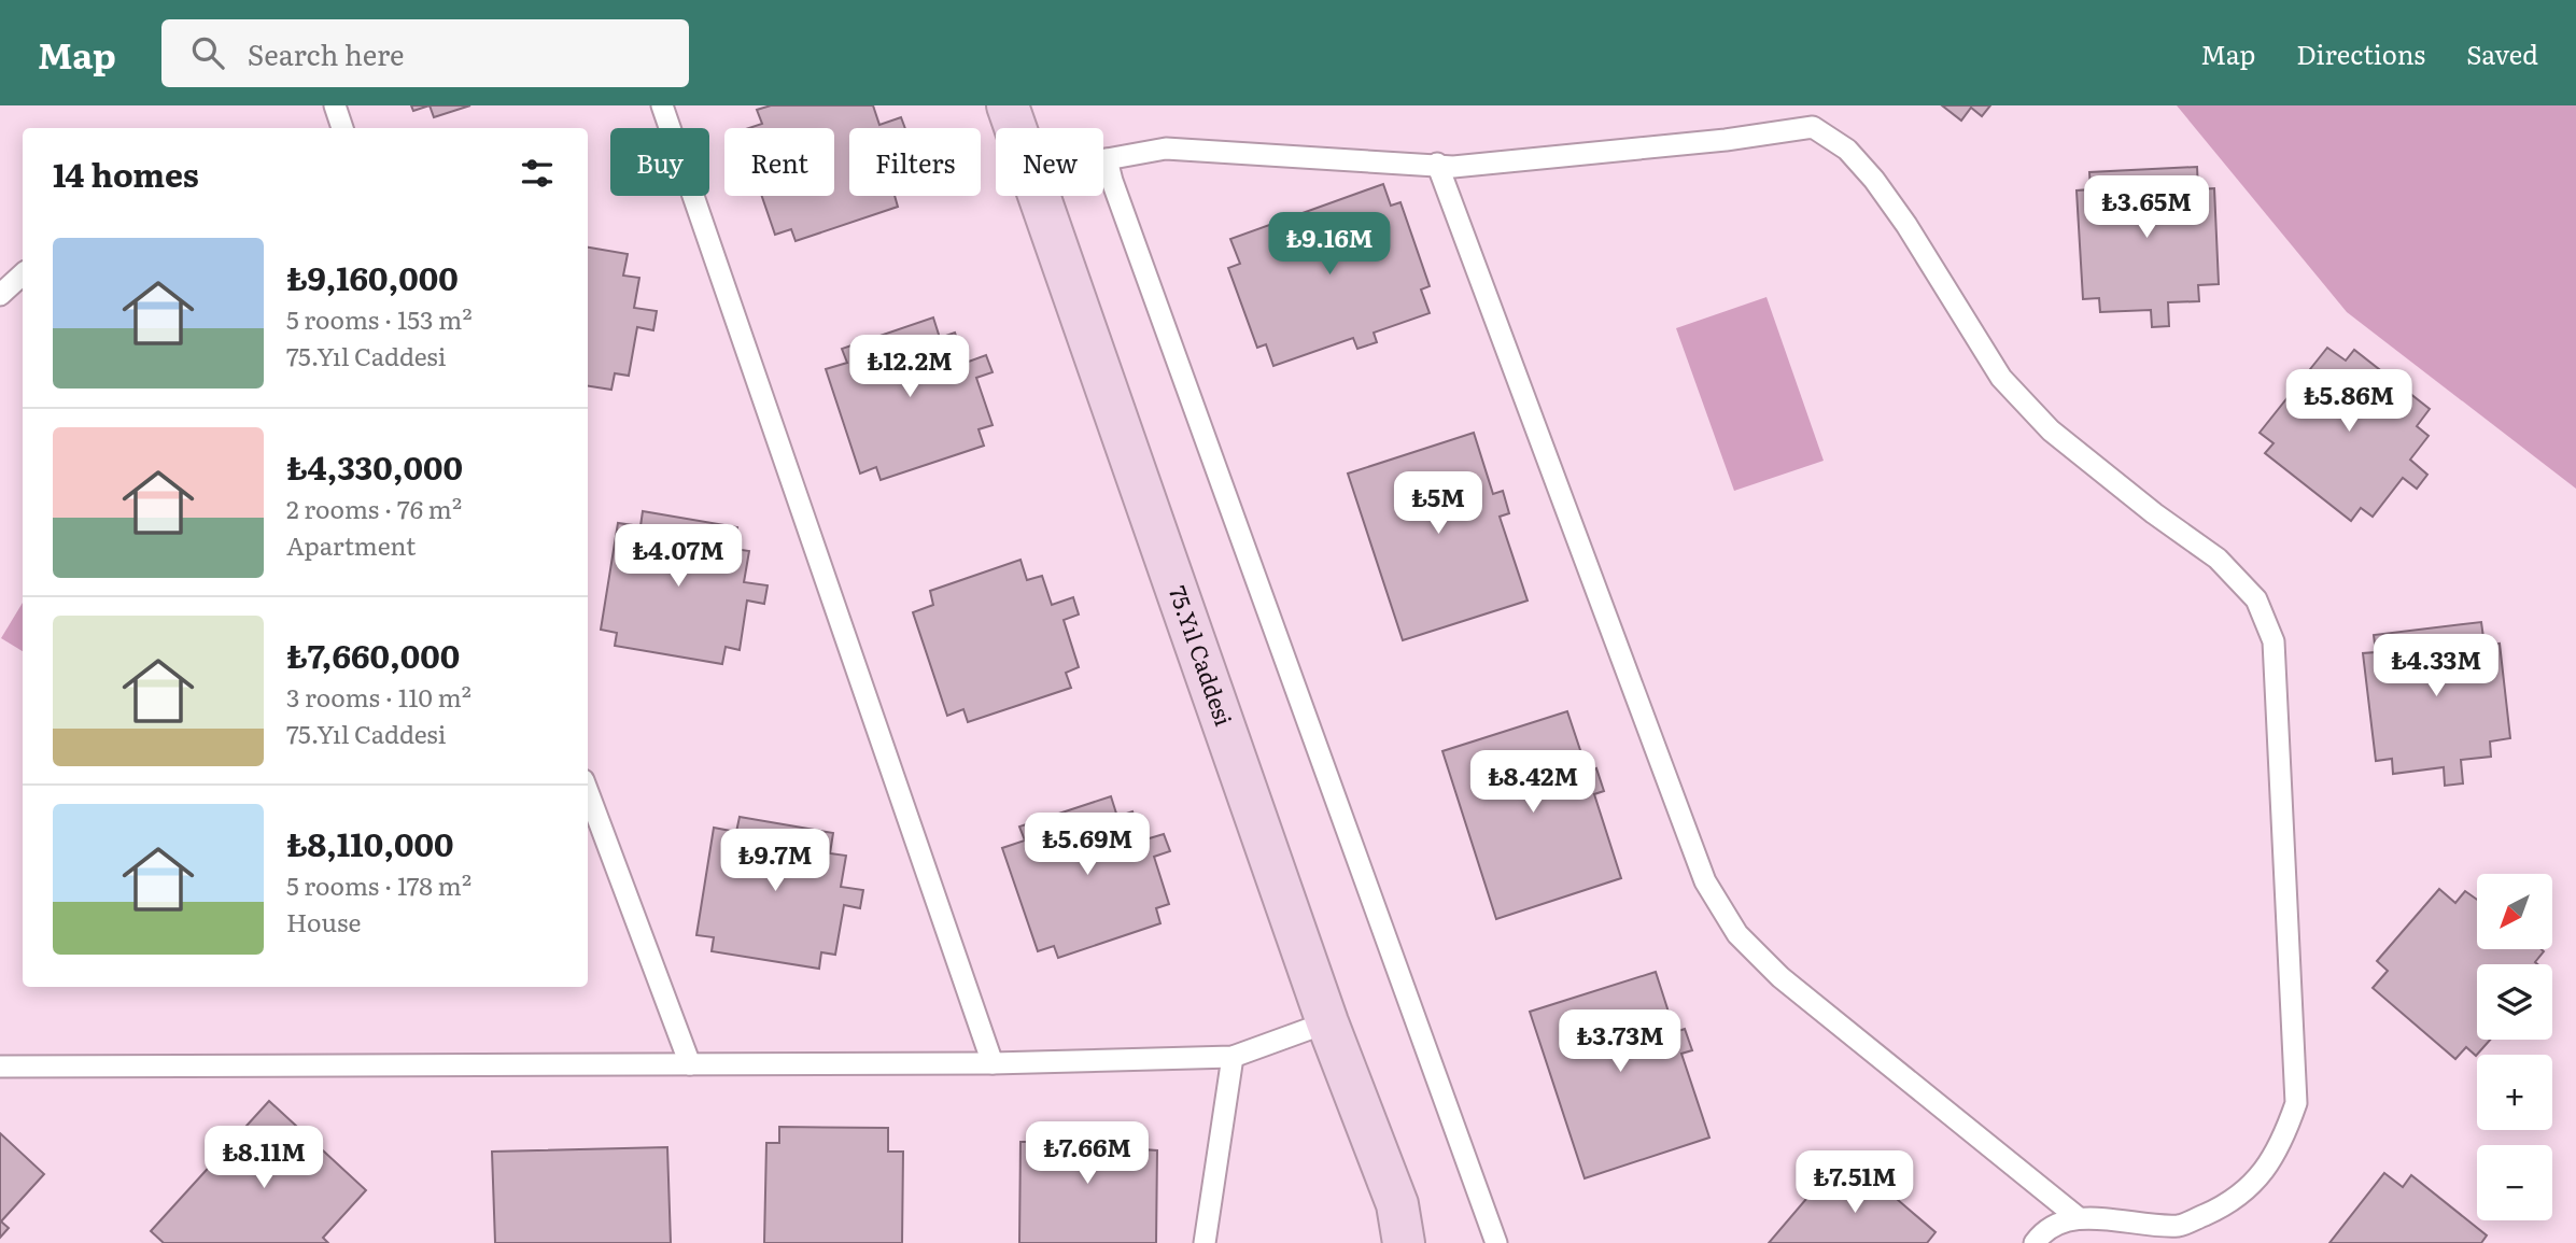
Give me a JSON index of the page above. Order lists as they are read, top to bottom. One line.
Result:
{"streets":{"street":["75.Yıl Caddesi"]},"north":"bottom left","page":{"header":"Map","search":"Search here","nav":["Map","Directions","Saved"],"chip":["Buy","Rent","Filters","New"],"heading":"14 homes","price":["₺3.65M","₺9.16M","₺12.2M","₺5.86M","₺5M","₺4.07M","₺4.33M","₺8.42M","₺5.69M","₺9.7M","₺3.73M","₺7.66M","₺8.11M","₺7.51M"],"list":[{"name":"₺9,160,000","note":"5 rooms · 153 m² · 75.Yıl Caddesi"},{"name":"₺4,330,000","note":"2 rooms · 76 m² · Apartment"},{"name":"₺7,660,000","note":"3 rooms · 110 m² · 75.Yıl Caddesi"},{"name":"₺8,110,000","note":"5 rooms · 178 m² · House"}],"map_buttons":["+","−"]}}
